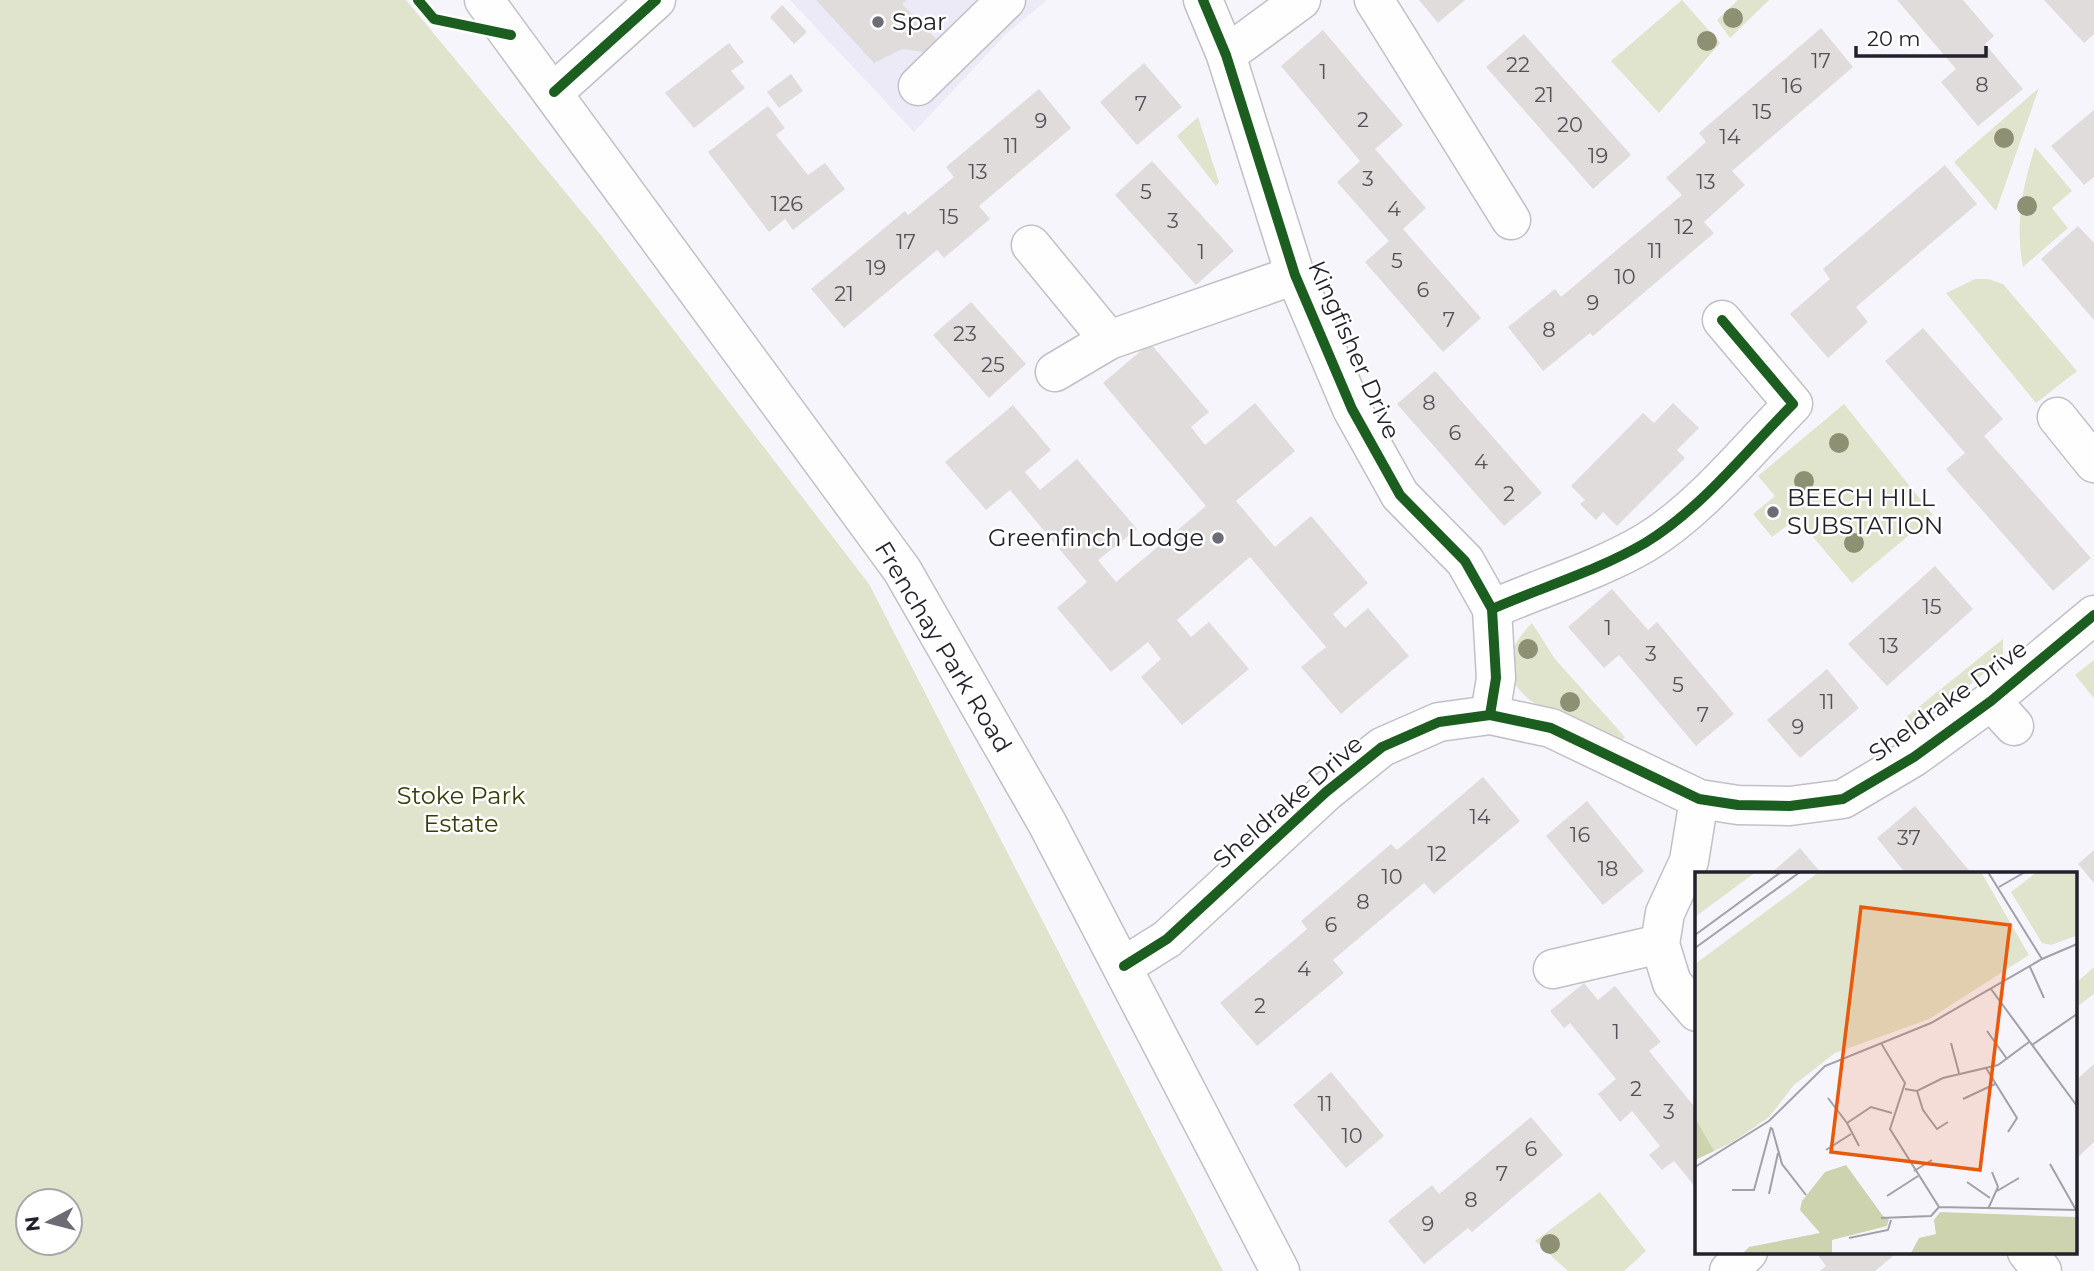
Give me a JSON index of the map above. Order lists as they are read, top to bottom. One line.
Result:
{"streets":{"street":["Kingfisher Drive","Frenchay Park Road","Sheldrake Drive"]},"crossings":[["Kingfisher Drive","Sheldrake Drive"],["Frenchay Park Road","Sheldrake Drive"]],"parks":["Stoke Park Estate"],"places":["Spar","BEECH HILL SUBSTATION","Greenfinch Lodge"],"house_numbers":["17","22","1","8","16","21","7","15","2","9","20","14","11","19","13","3","13","5","126","4","15","3","12","17","11","1","5","19","10","6","21","9","7","8","23","25","8","6","4","2","15","1","13","3","5","11","7","9","14","16","37","12","18","10","8","6","4","2","1","2","11","3","10","6","7","8","9"],"scale_bar":"20 m","north":"left"}
